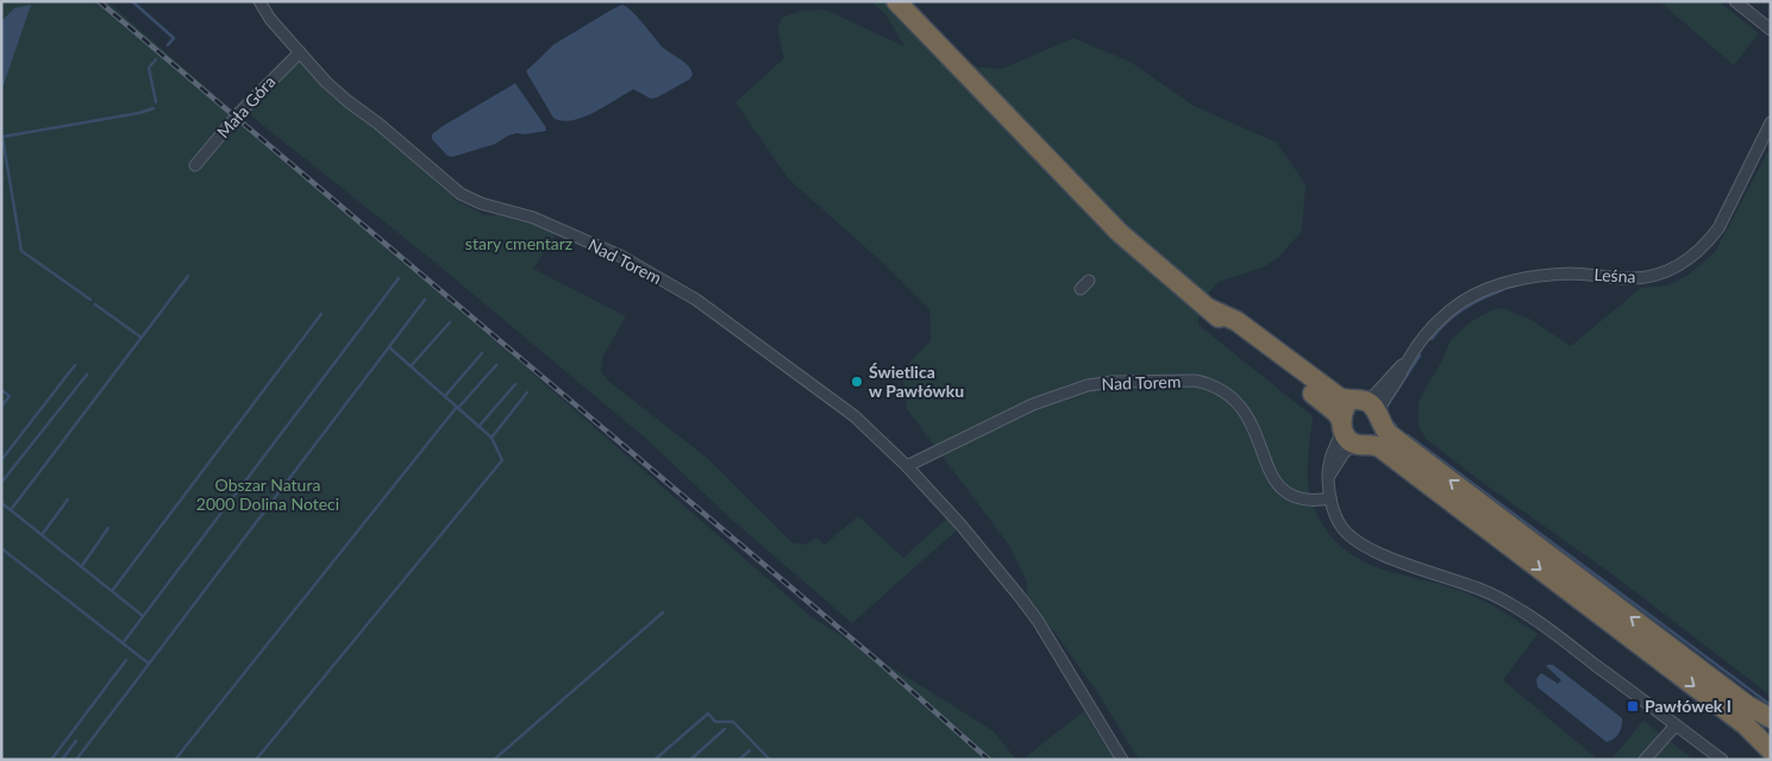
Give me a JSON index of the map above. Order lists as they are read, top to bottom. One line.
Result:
{"streets":{"street":["Mała Góra","Nad Torem","Leśna"]},"crossings":[["Mała Góra","Nad Torem"]],"parks":["stary cmentarz","Obszar Natura 2000 Dolina Noteci"],"places":{"other":["Świetlica w Pawłówku"],"transit":["Pawłówek I"]}}
